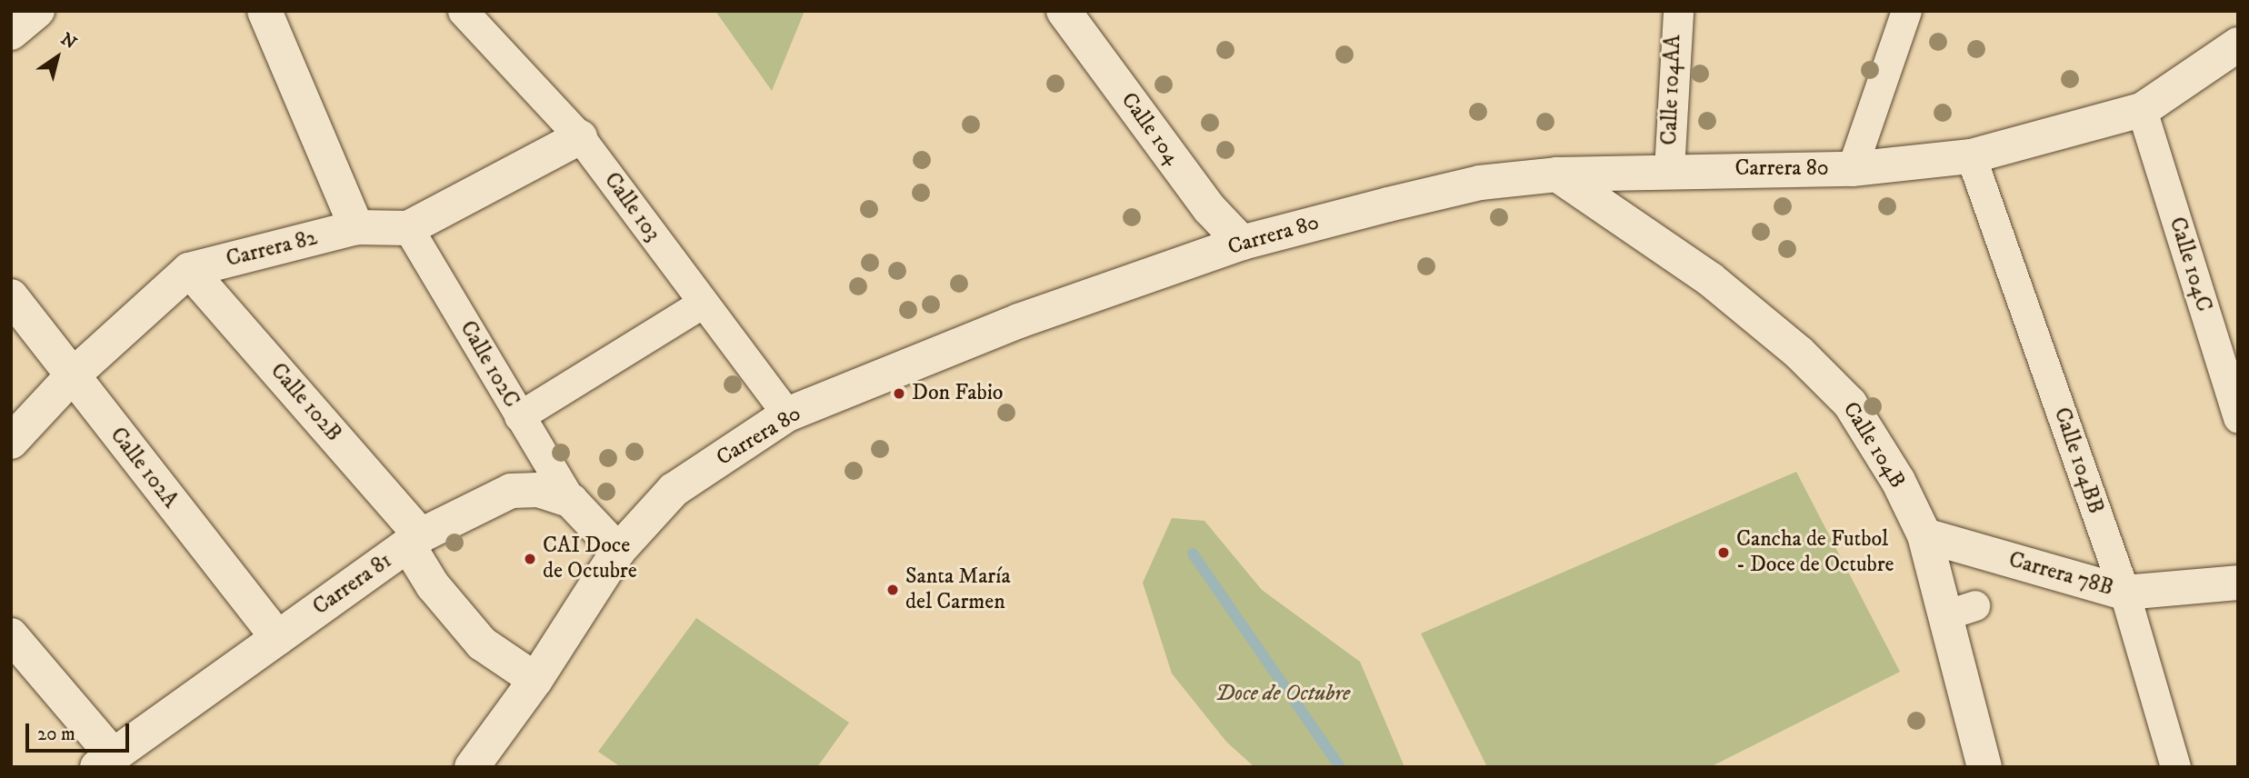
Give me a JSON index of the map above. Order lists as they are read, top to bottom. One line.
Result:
{"streets":{"street":["Calle 104AA","Calle 104","Carrera 80","Calle 103","Carrera 82","Calle 104C","Calle 102C","Calle 102B","Calle 104B","Calle 104BB","Calle 102A","Carrera 78B","Carrera 81"]},"crossings":[["Calle 104AA","Carrera 80"],["Calle 104","Carrera 80"],["Carrera 80","Calle 103"],["Carrera 80","Calle 104C"],["Carrera 80","Calle 102B"],["Carrera 80","Calle 104B"],["Carrera 80","Calle 104BB"],["Carrera 80","Carrera 81"],["Calle 103","Carrera 82"],["Carrera 82","Calle 102C"],["Carrera 82","Calle 102B"],["Carrera 82","Calle 102A"],["Calle 102C","Carrera 81"],["Calle 102B","Carrera 81"],["Calle 104B","Carrera 78B"],["Calle 104BB","Carrera 78B"],["Calle 102A","Carrera 81"]],"parks":["Doce de Octubre"],"places":["Don Fabio","Cancha de Futbol - Doce de Octubre","CAI Doce de Octubre","Santa María del Carmen"],"scale_bar":"20 m","north":"top right"}
